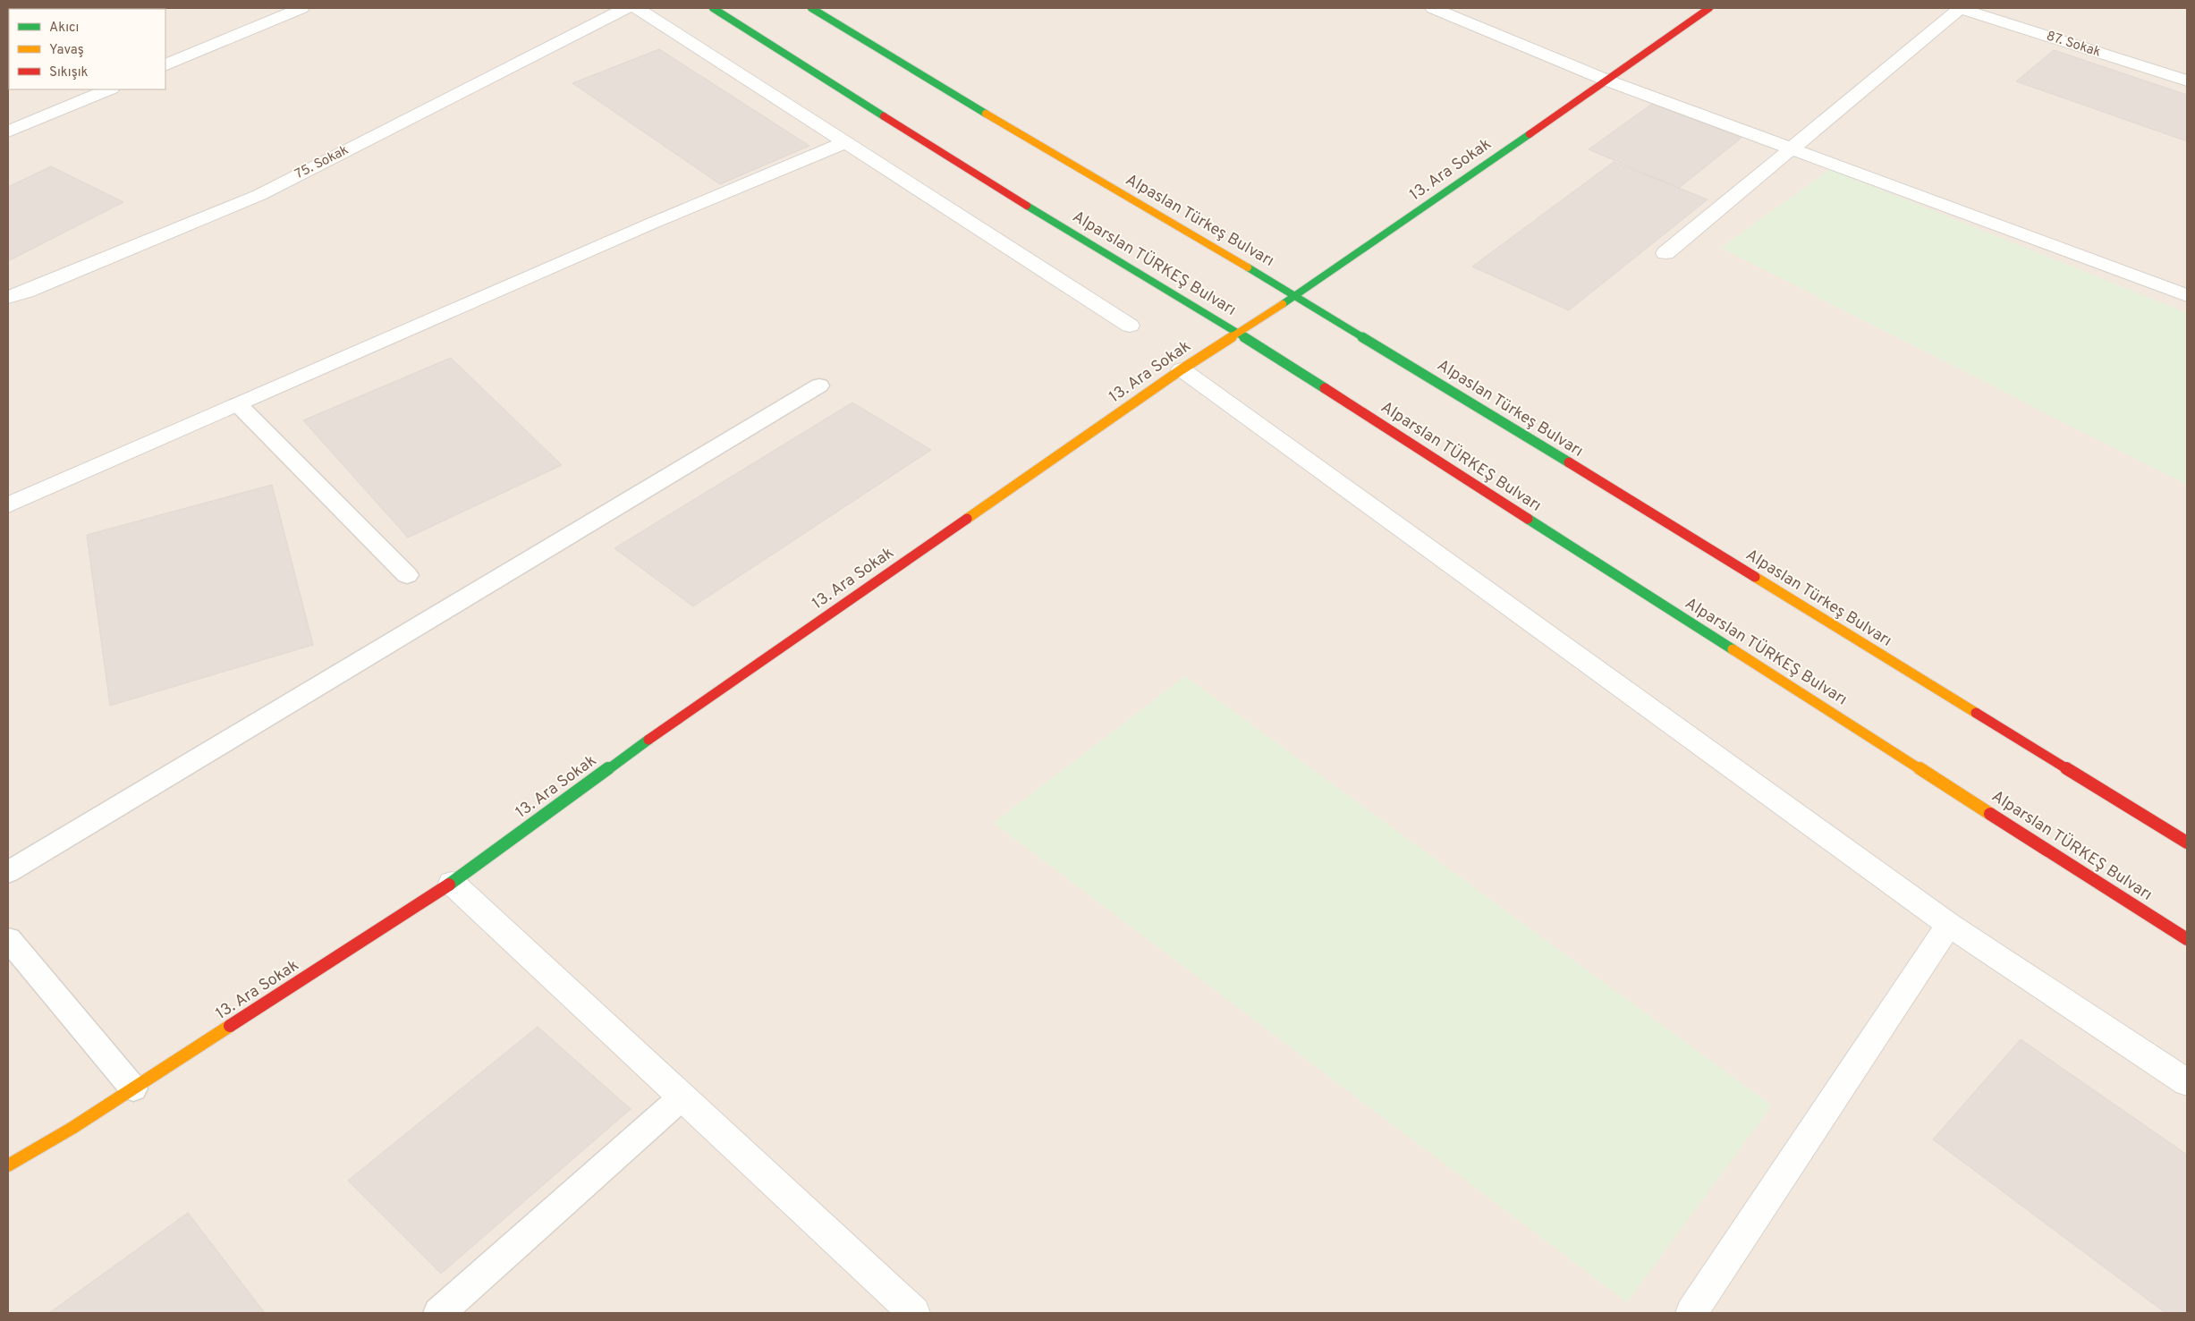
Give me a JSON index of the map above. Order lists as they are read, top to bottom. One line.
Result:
{"streets":{"main road":["13. Ara Sokak","Alpaslan Türkeş Bulvarı","Alparslan TÜRKEŞ Bulvarı"],"street":["87. Sokak","75. Sokak"]},"crossings":[["13. Ara Sokak","Alpaslan Türkeş Bulvarı"],["13. Ara Sokak","Alparslan TÜRKEŞ Bulvarı"]],"legend":["Akıcı","Yavaş","Sıkışık"]}
